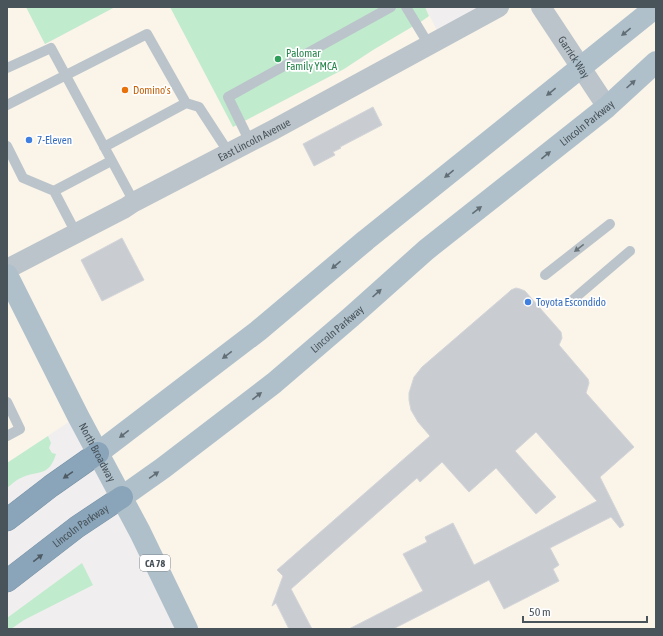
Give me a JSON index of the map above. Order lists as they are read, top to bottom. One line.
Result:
{"streets":{"highway":["Lincoln Parkway"],"main road":["North Broadway","CA 78"],"street":["Garrick Way","East Lincoln Avenue"]},"crossings":[["Garrick Way","Lincoln Parkway"],["Lincoln Parkway","North Broadway"]],"places":["Palomar Family YMCA","Domino's","7-Eleven","Toyota Escondido"],"scale_bar":"50 m"}
